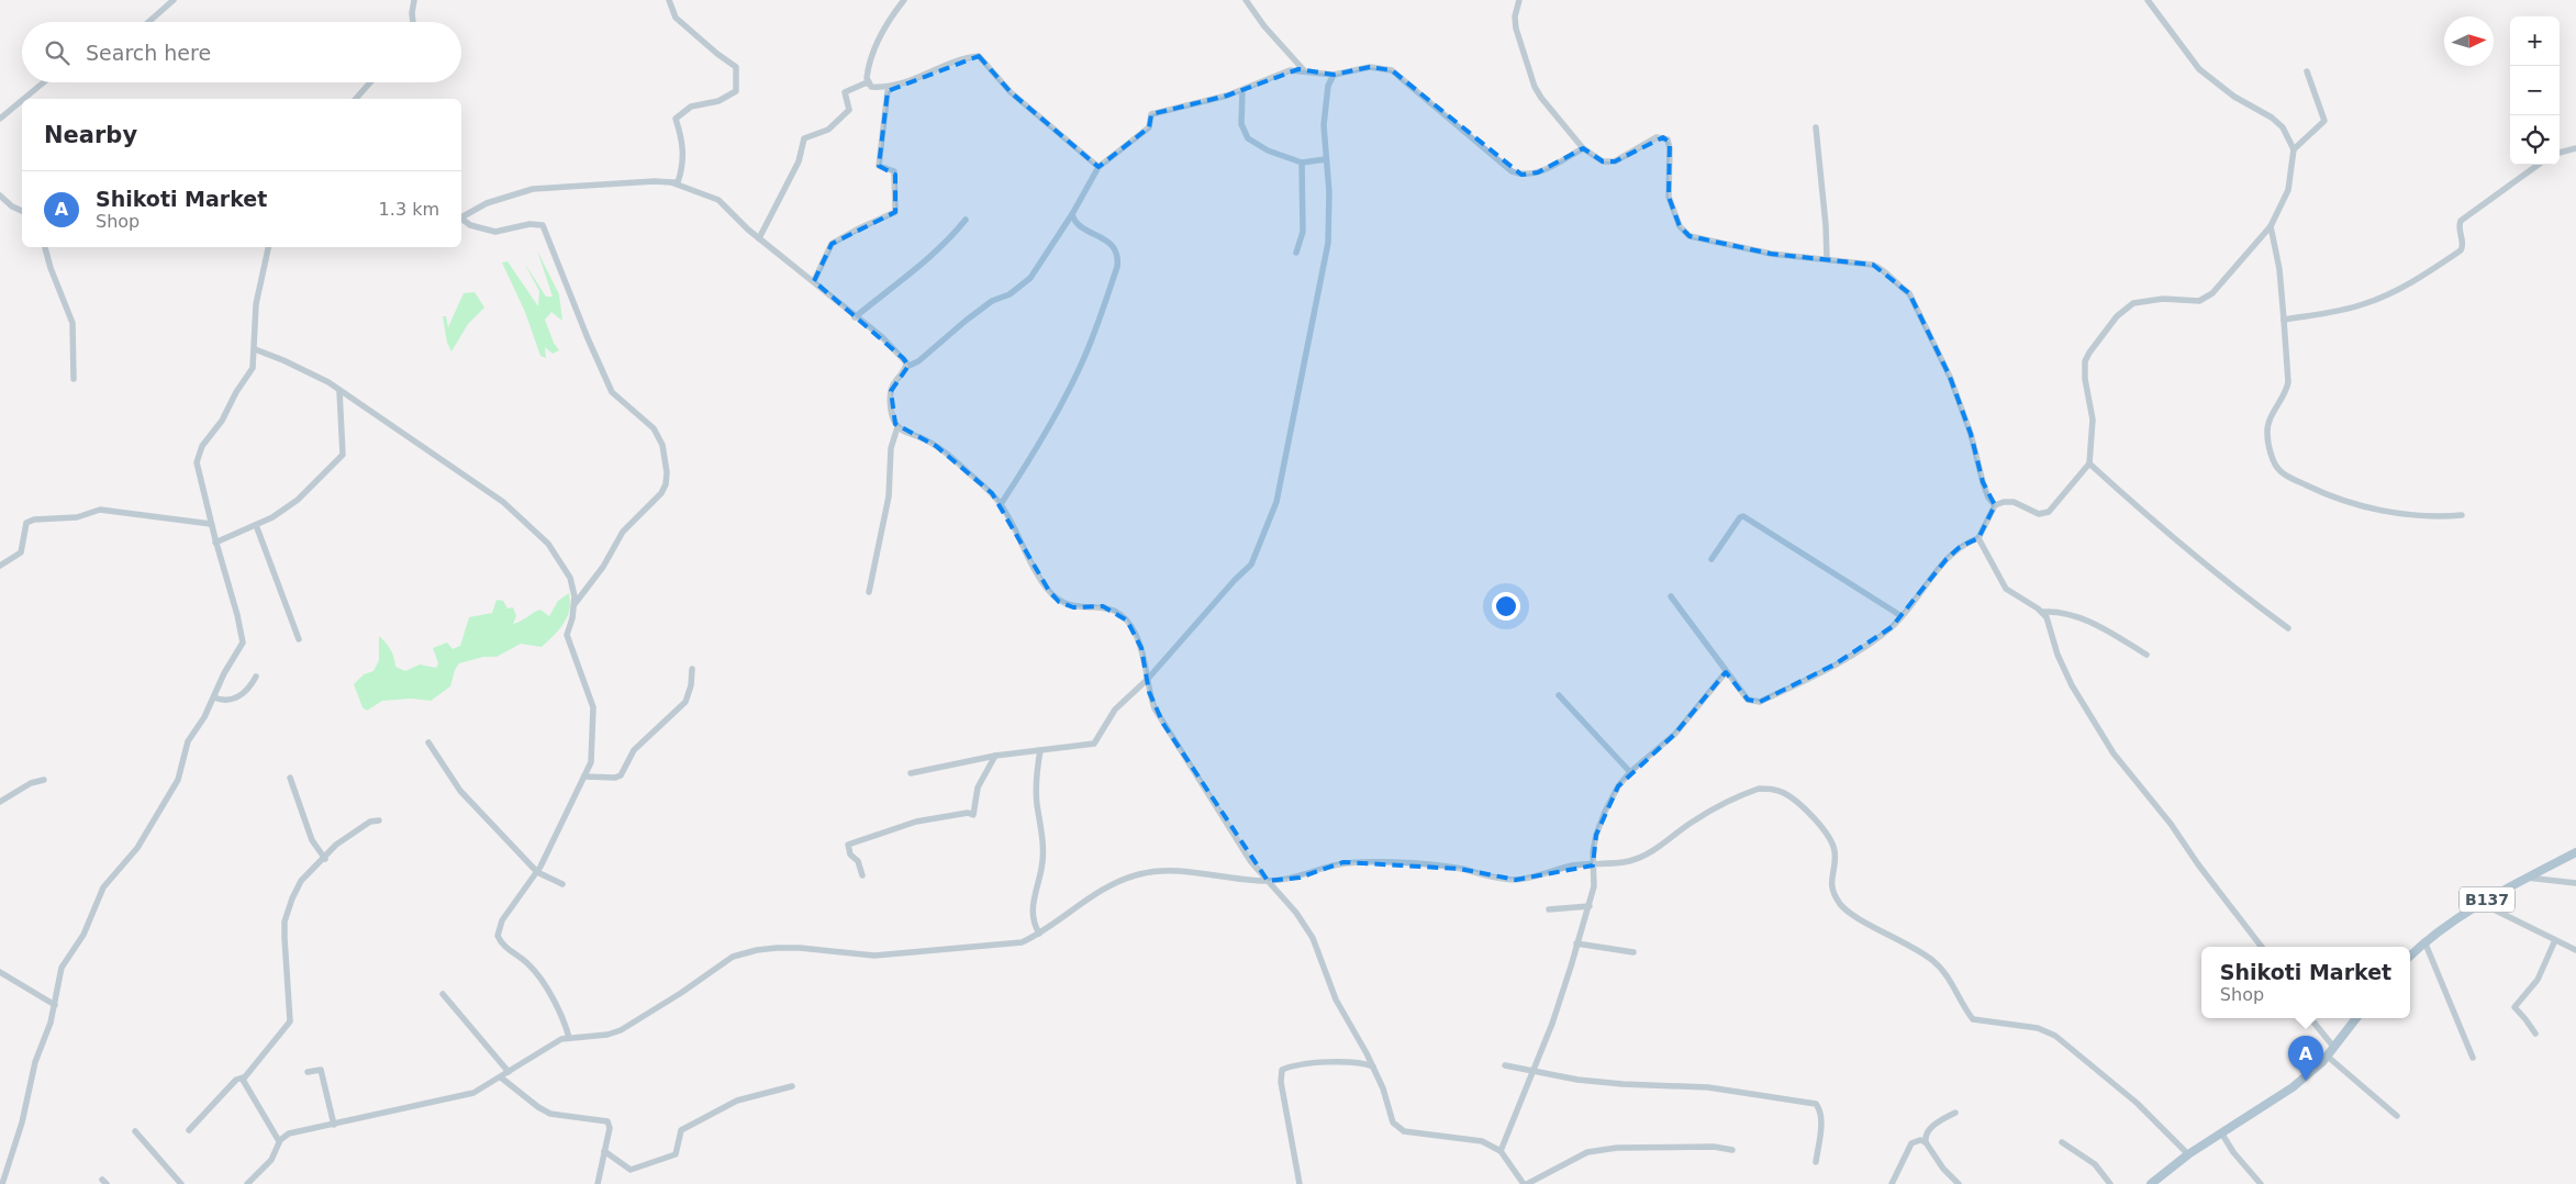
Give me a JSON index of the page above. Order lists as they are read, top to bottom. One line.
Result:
{"streets":{"main road":["B137"]},"north":"right","page":{"map_buttons":["+","−"],"search":"Search here","heading":"Nearby","list":[{"mark":"A","name":"Shikoti Market","note":"Shop","value":"1.3 km"}],"popup":["Shikoti Market","Shop"],"pins":"A"}}
